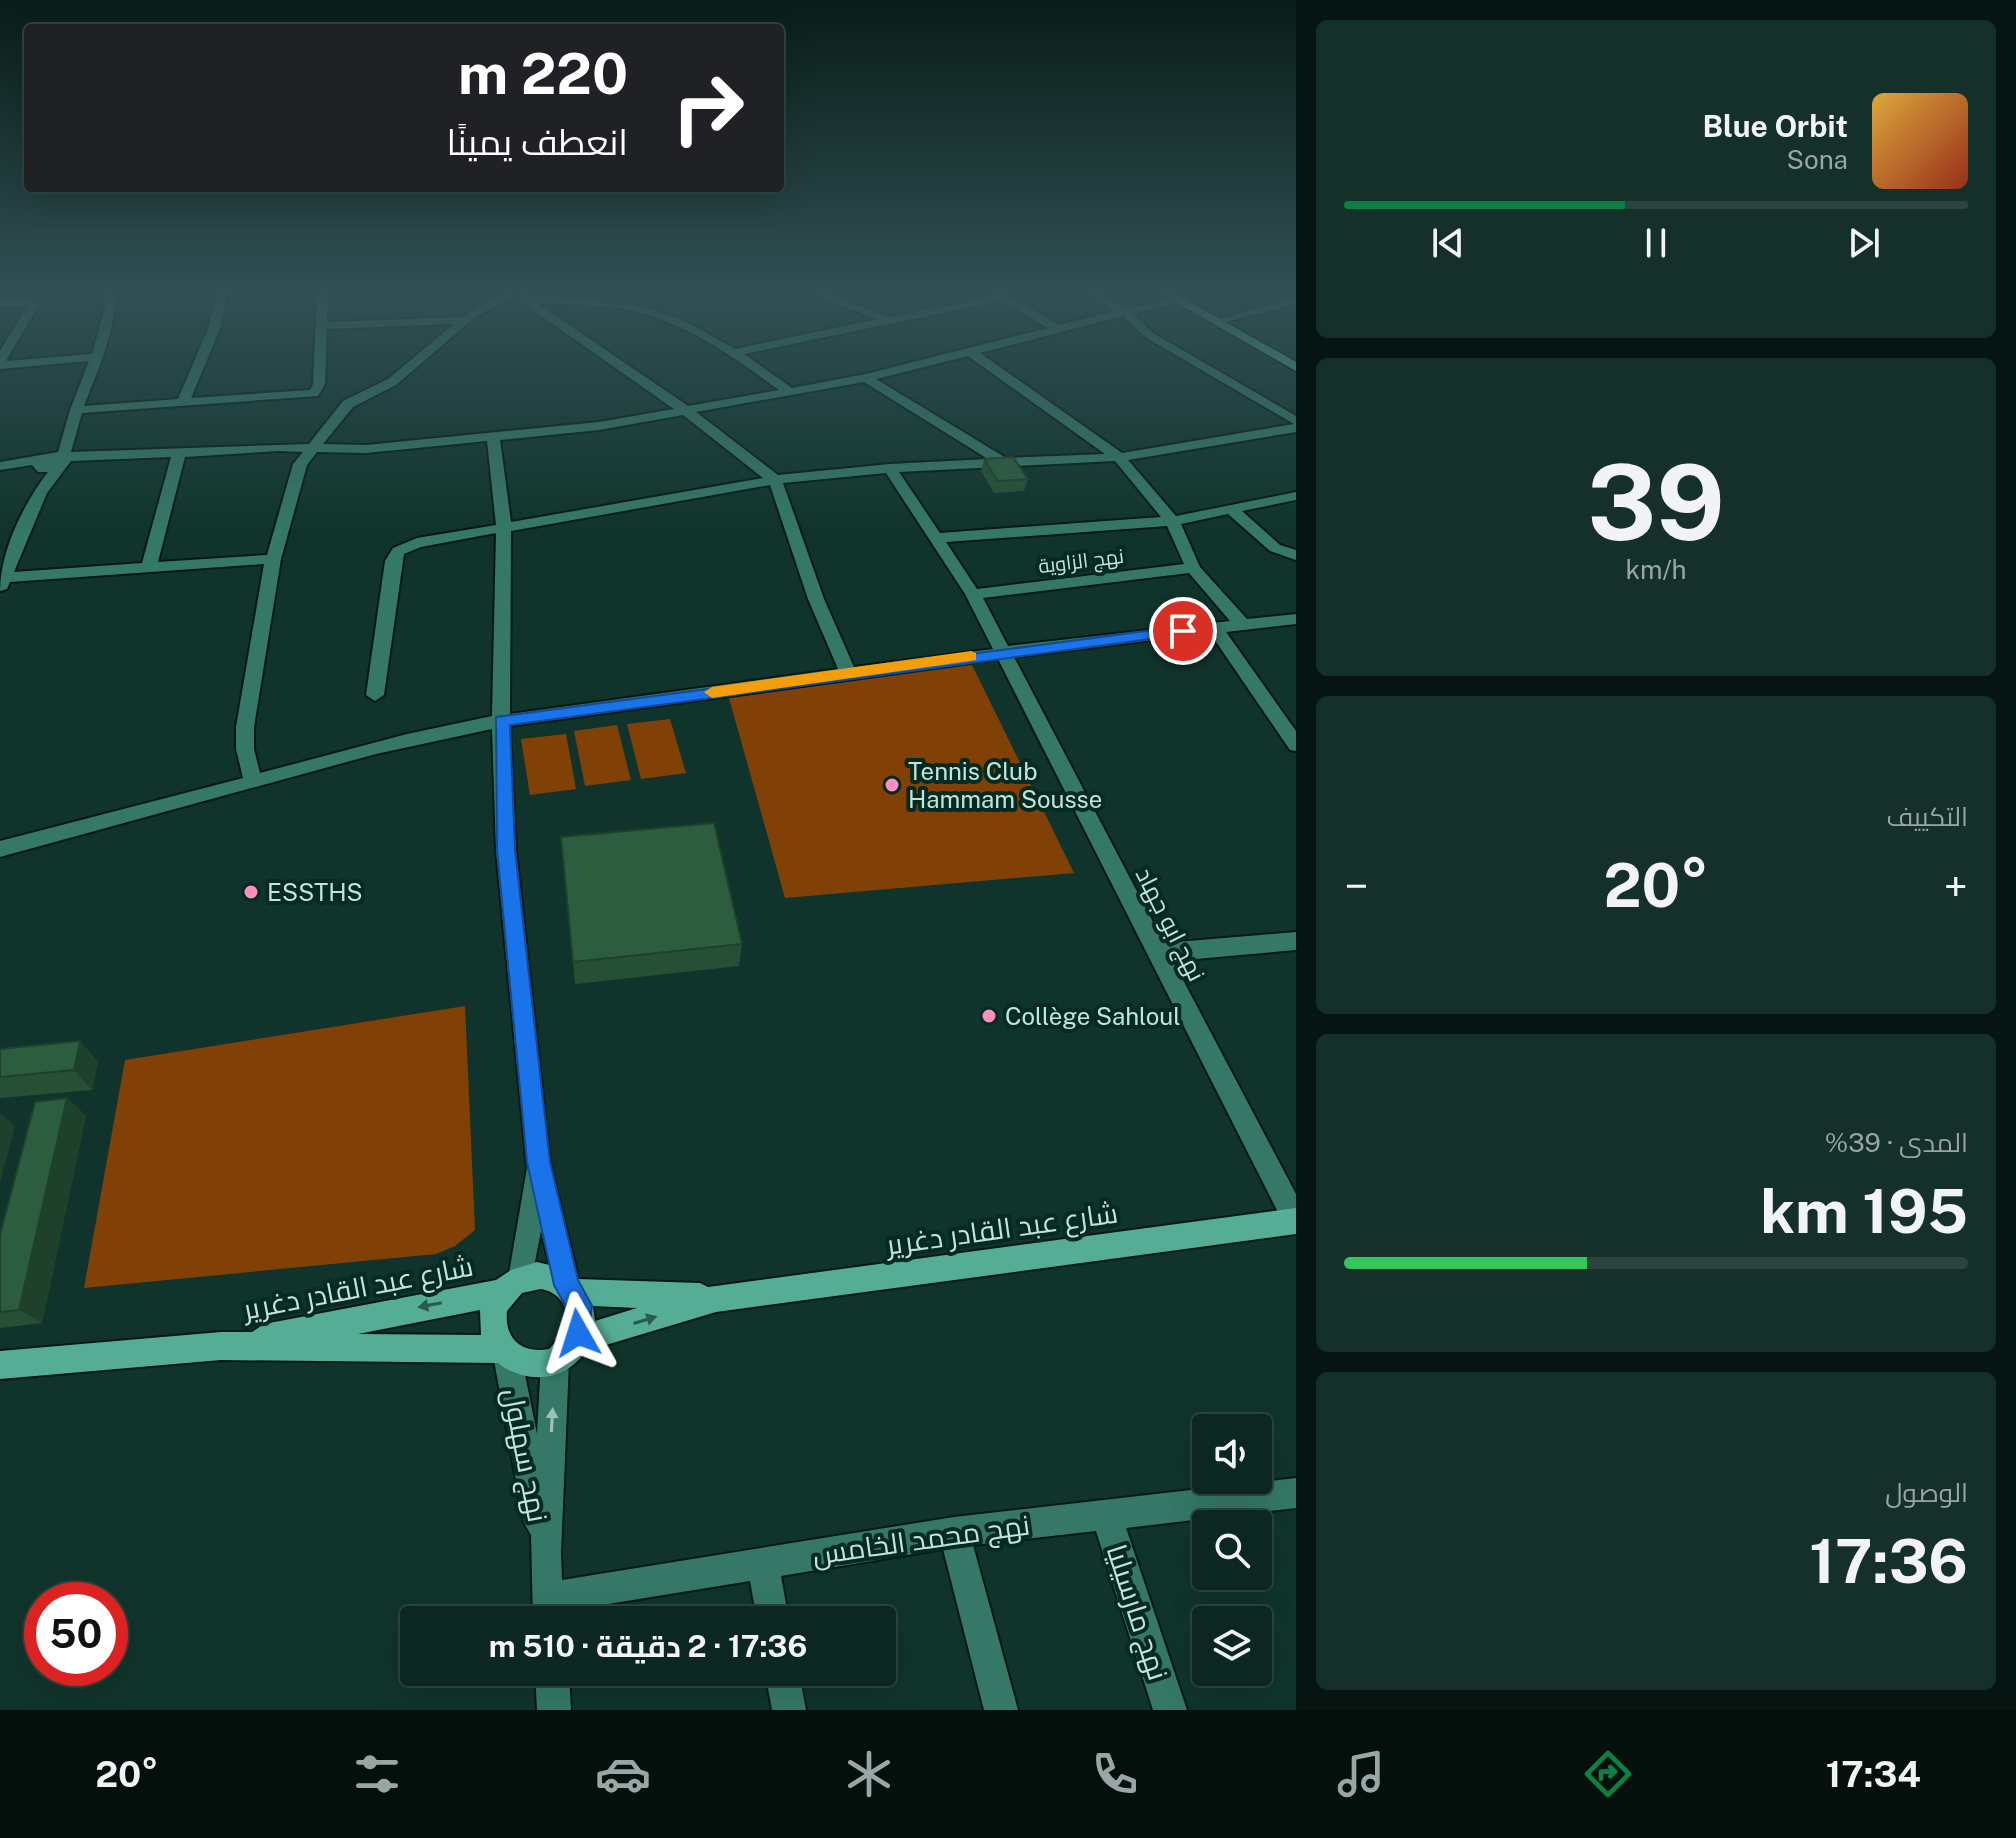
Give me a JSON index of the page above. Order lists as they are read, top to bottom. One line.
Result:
{"streets":{"main road":["شارع عبد القادر دغرير"],"street":["نهج الزاوية","نهج ابو جهاد","نهج سهلول","نهج محمد الخامس","نهج مارسيليا"]},"crossings":[["نهج الزاوية","نهج ابو جهاد"],["نهج ابو جهاد","شارع عبد القادر دغرير"],["شارع عبد القادر دغرير","نهج سهلول"],["نهج محمد الخامس","نهج مارسيليا"]],"places":["Tennis Club Hammam Sousse","ESSTHS","Collège Sahloul"],"page":{"turn":["220 m","انعطف يمينًا"],"song":["Blue Orbit","Sona"],"tile":[["39","km/h"],"التكييف",["المدى · 39%","195 km"],["الوصول","17:36"]],"heat":["−","20°","+"],"limit":"50","trip":"17:36 · 2 دقيقة · 510 m","tabs":["17:34","20°"]}}
